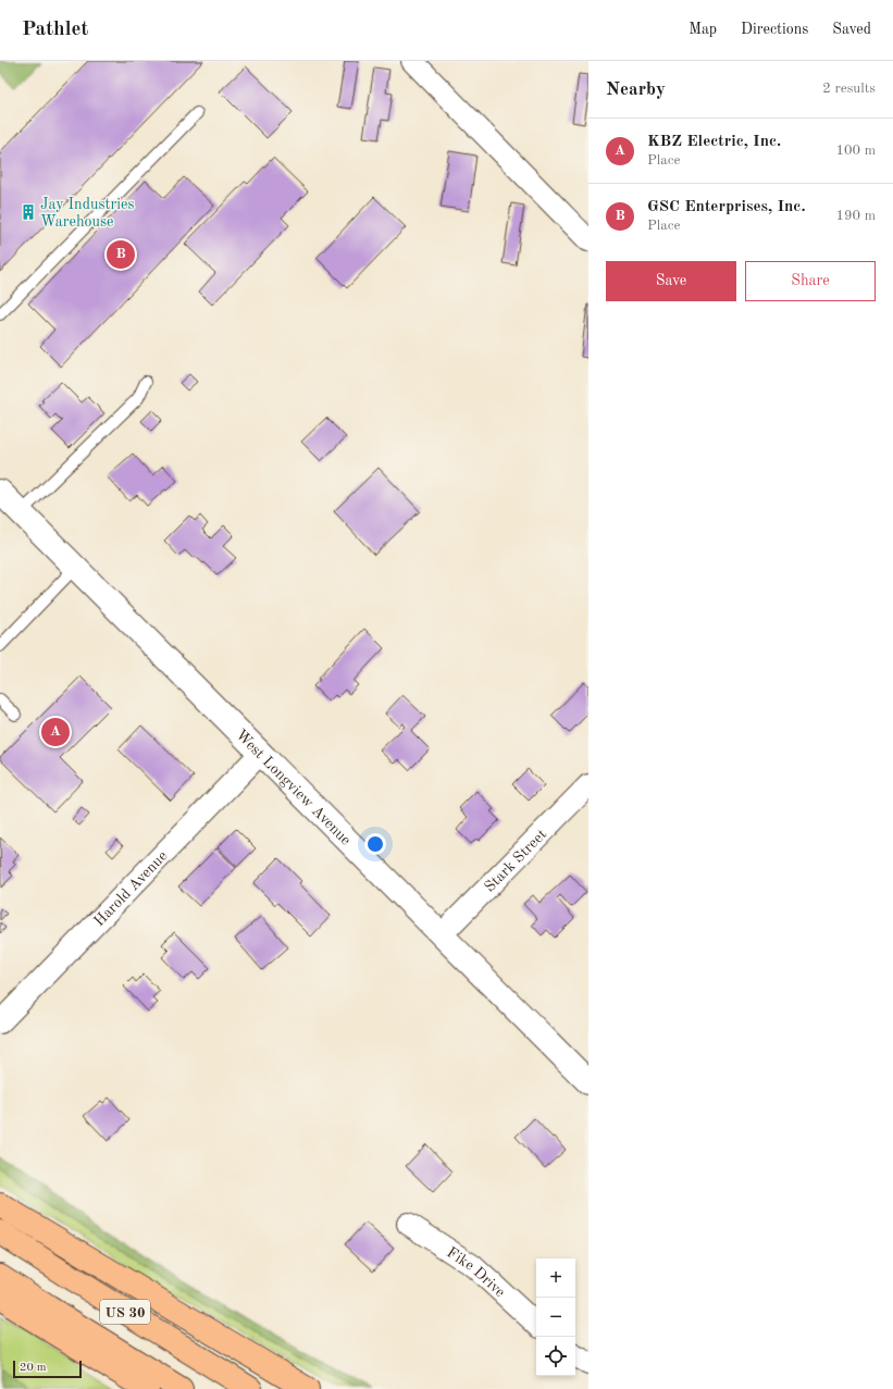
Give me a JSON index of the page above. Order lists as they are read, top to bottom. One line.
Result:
{"streets":{"highway":["US 30"],"street":["West Longview Avenue","Stark Street","Harold Avenue","Fike Drive"]},"crossings":[["West Longview Avenue","Stark Street"],["West Longview Avenue","Harold Avenue"]],"places":{"building":["Jay Industries Warehouse"]},"scale_bar":"20 m","page":{"header":"Pathlet","nav":["Map","Directions","Saved"],"heading":["Nearby","2 results"],"list":[{"mark":"A","name":"KBZ Electric, Inc.","note":"Place","value":"100 m"},{"mark":"B","name":"GSC Enterprises, Inc.","note":"Place","value":"190 m"}],"pins":["B","A"],"buttons":["Save","Share"],"map_buttons":["+","−"],"scale":"20 m"}}
